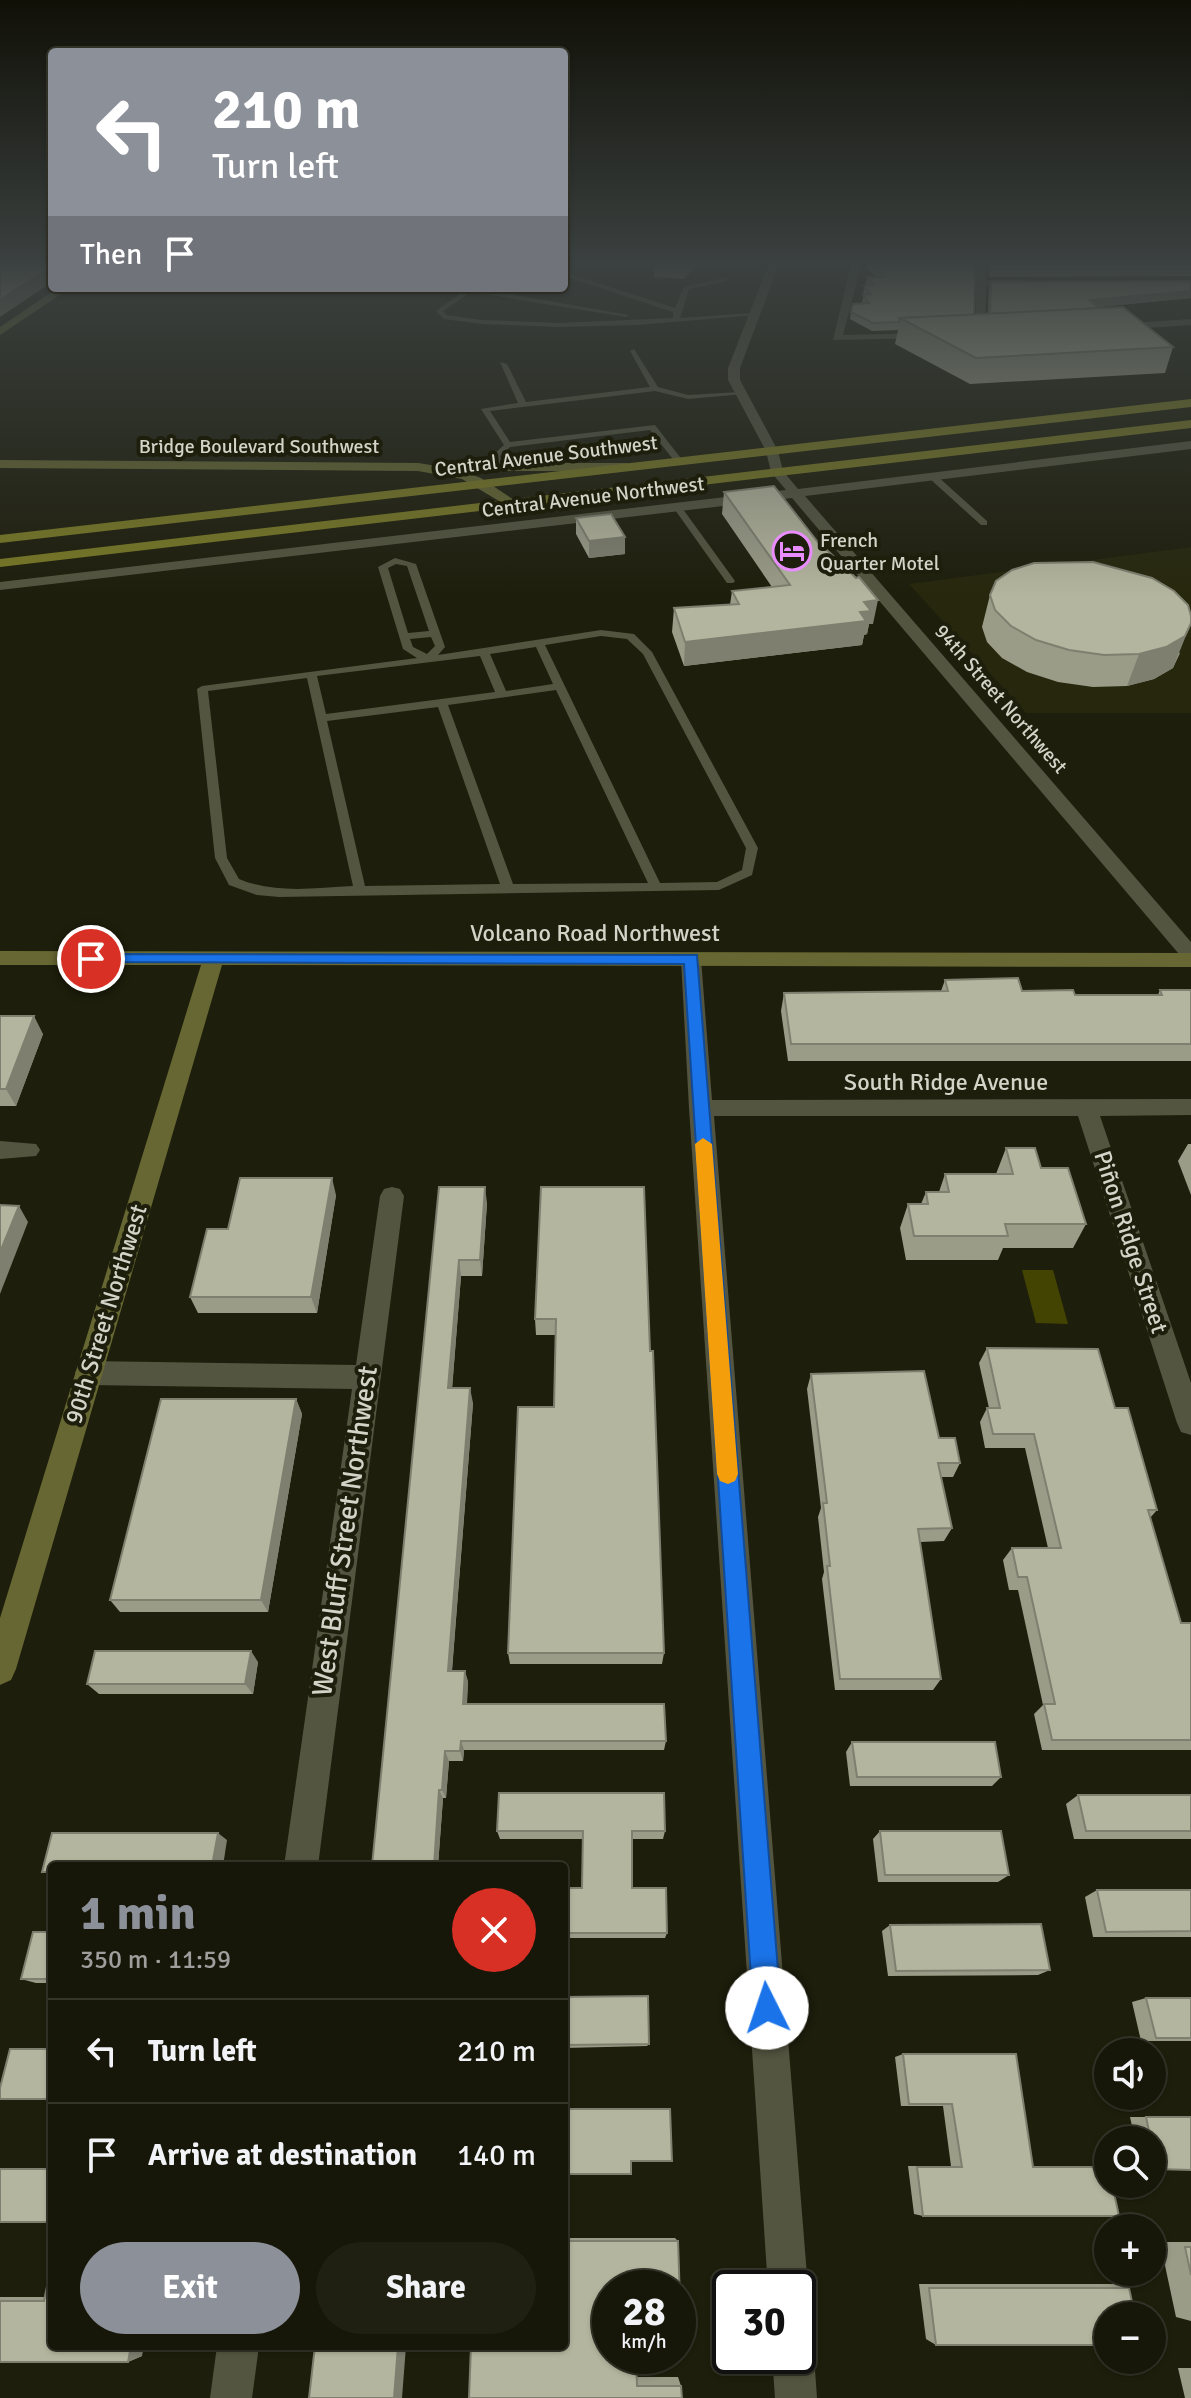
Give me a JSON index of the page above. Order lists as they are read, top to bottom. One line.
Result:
{"streets":{"main road":["Central Avenue Southwest","Central Avenue Northwest"],"street":["Bridge Boulevard Southwest","94th Street Northwest","Volcano Road Northwest","South Ridge Avenue","Piñon Ridge Street","90th Street Northwest","West Bluff Street Northwest"]},"crossings":[["Bridge Boulevard Southwest","Central Avenue Southwest"],["Bridge Boulevard Southwest","Central Avenue Northwest"],["Central Avenue Northwest","94th Street Northwest"],["94th Street Northwest","Volcano Road Northwest"],["Volcano Road Northwest","90th Street Northwest"],["South Ridge Avenue","Piñon Ridge Street"]],"places":{"hotel":["French Quarter Motel"]},"page":{"turn":["210 m","Turn left"],"then":"Then","heading":["1 min","350 m · 11:59"],"list":[{"name":"Turn left","value":"210 m"},{"name":"Arrive at destination","value":"140 m"}],"map_buttons":["+","−"],"buttons":["Exit","Share"],"speed":"28 km/h","limit":"30"}}
